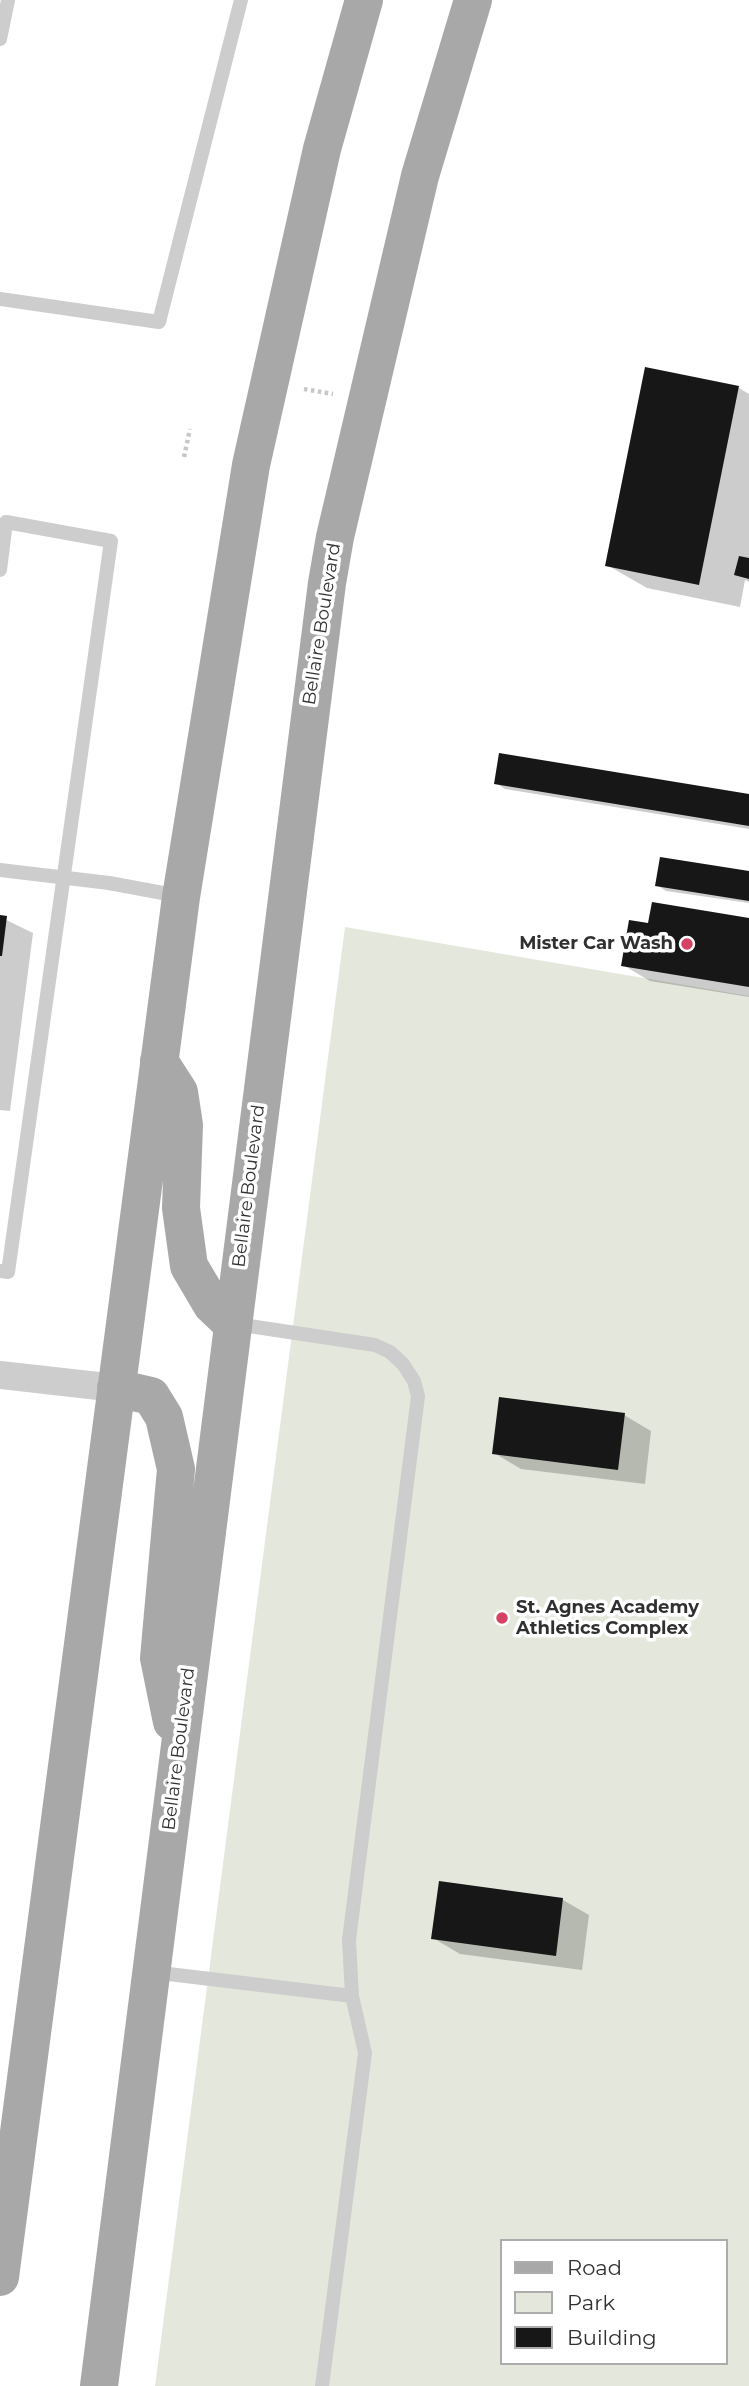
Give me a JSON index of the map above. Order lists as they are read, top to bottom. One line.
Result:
{"streets":{"main road":["Bellaire Boulevard"]},"places":["Mister Car Wash","St. Agnes Academy Athletics Complex"],"legend":["Road","Park","Building"]}
